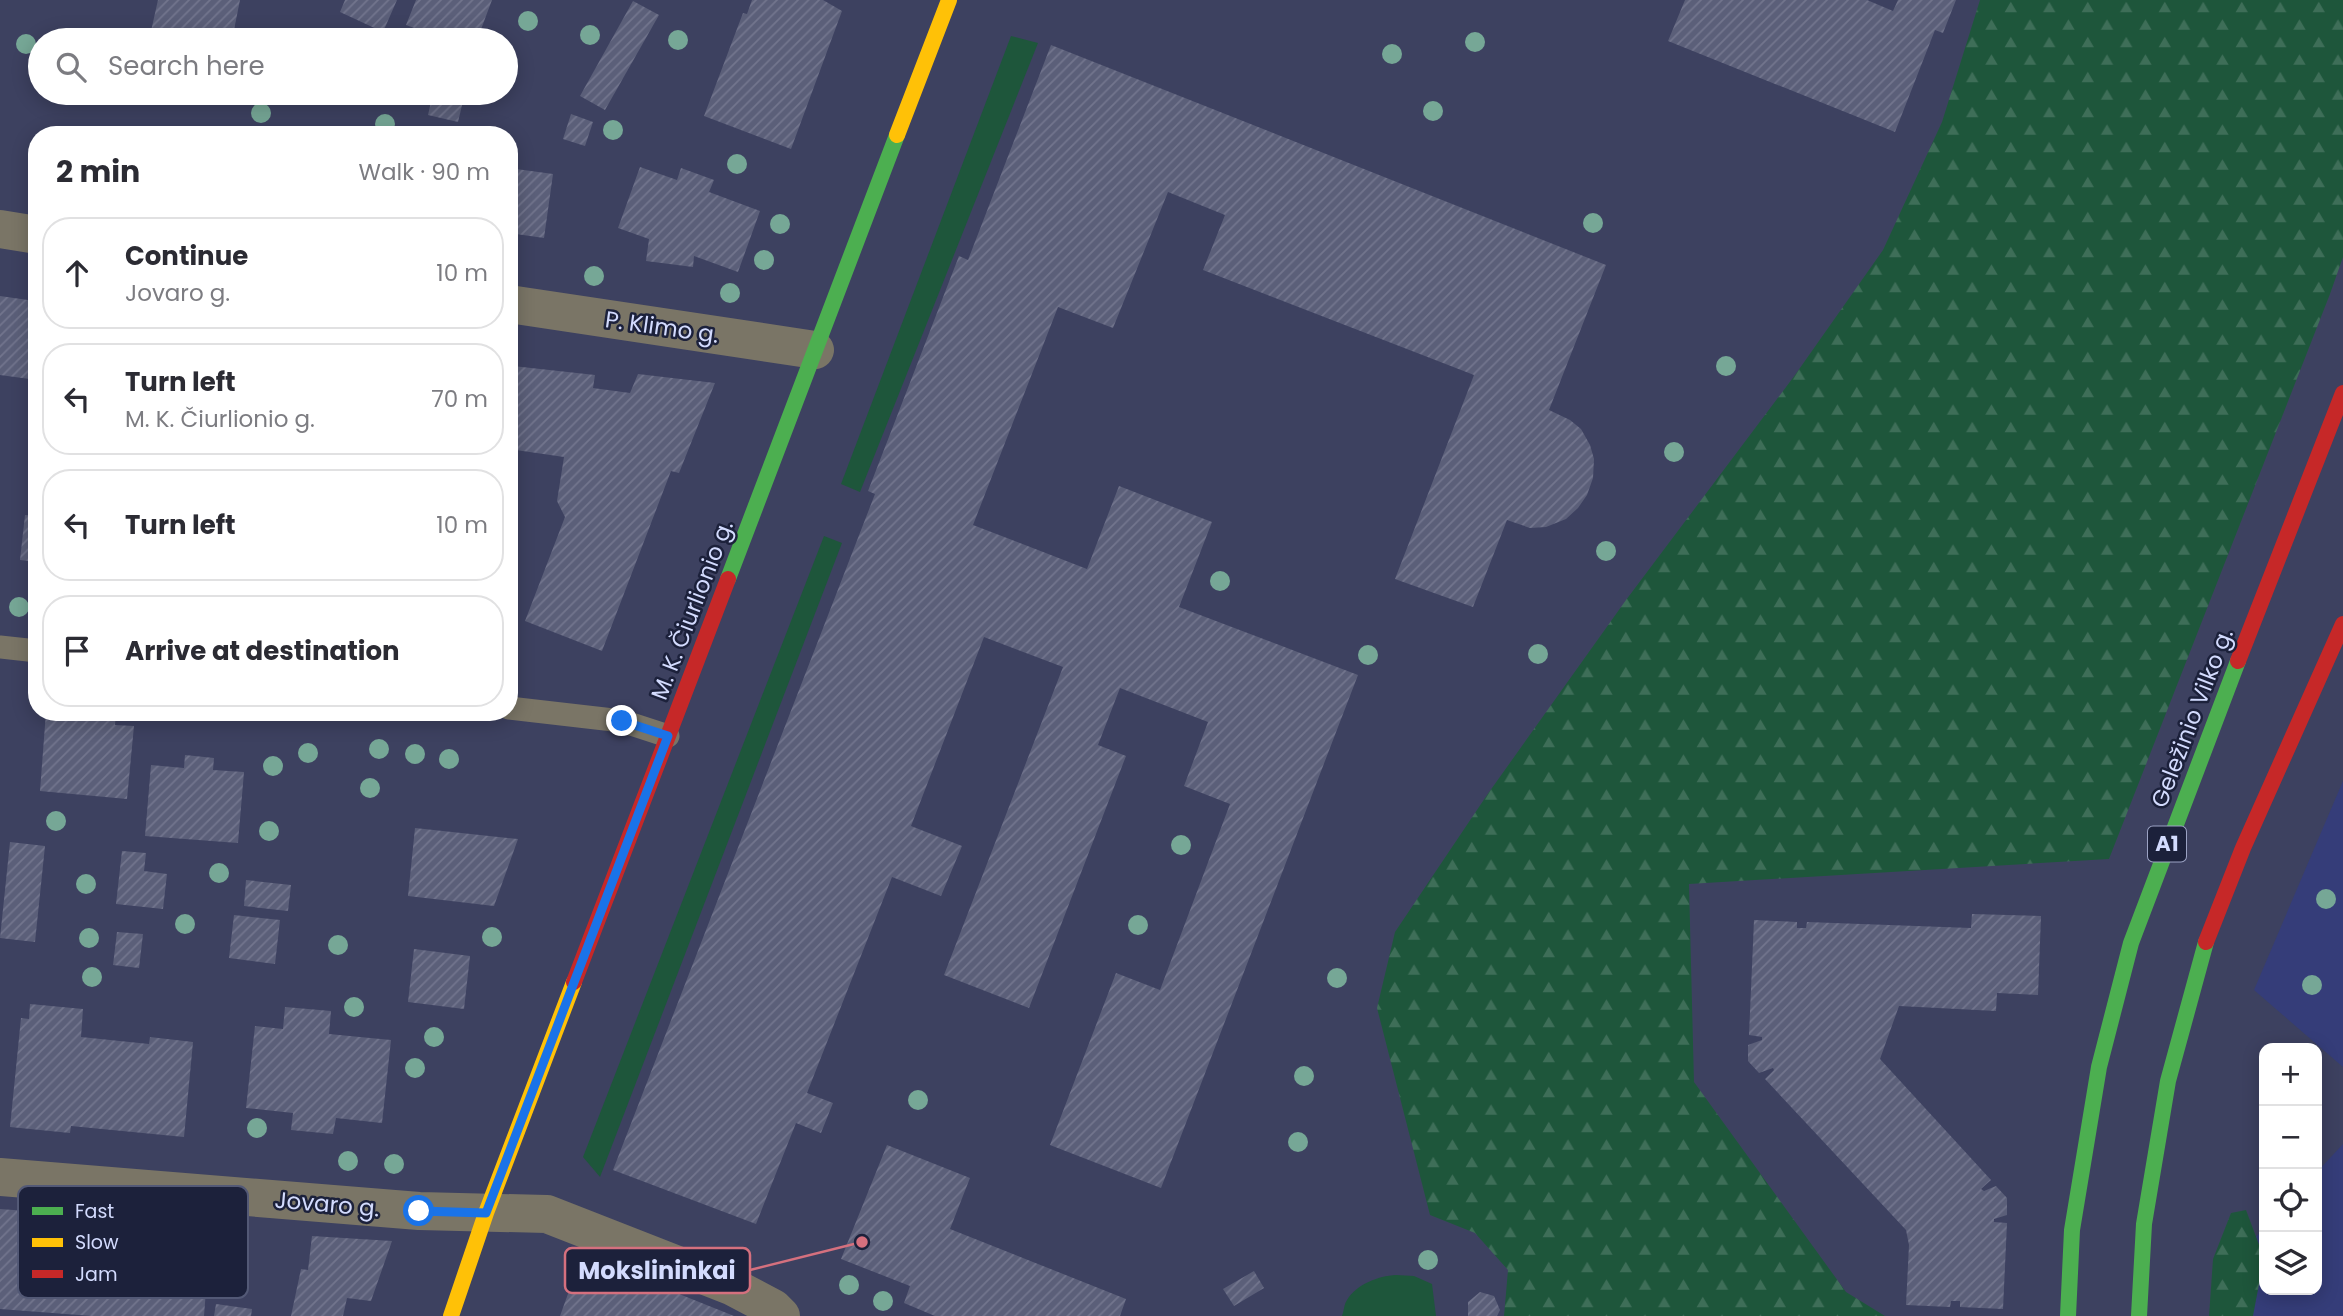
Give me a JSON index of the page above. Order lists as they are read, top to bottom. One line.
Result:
{"streets":{"main road":["M. K. Čiurlionio g.","Geležinio Vilko g.","A1"],"street":["P. Klimo g.","Jovaro g."]},"crossings":[["P. Klimo g.","M. K. Čiurlionio g."],["M. K. Čiurlionio g.","Jovaro g."]],"places":["Mokslininkai"],"legend":["Fast","Slow","Jam"],"page":{"search":"Search here","heading":["2 min","Walk · 90 m"],"list":[["Continue","Jovaro g.","10 m"],["Turn left","M. K. Čiurlionio g.","70 m"],["Turn left","10 m"],"Arrive at destination"],"map_buttons":["+","−"]}}
